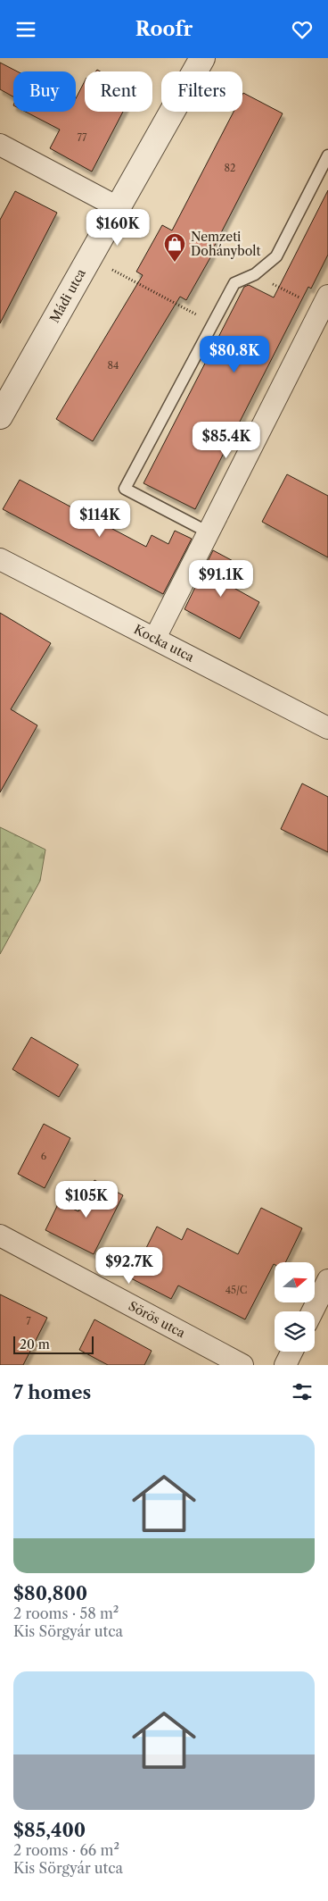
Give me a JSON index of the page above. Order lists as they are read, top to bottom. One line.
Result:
{"streets":{"street":["Mádi utca","Kocka utca","Sörös utca"]},"places":{"shop":["Nemzeti Dohánybolt"]},"house_numbers":["77","82","84","6","45/C","7"],"scale_bar":"20 m","north":"right","page":{"header":"Roofr","chip":["Buy","Rent","Filters"],"price":["$160K","$80.8K","$85.4K","$114K","$91.1K","$105K","$92.7K"],"scale":"20 m","heading":"7 homes","list":[{"name":"$80,800","note":"2 rooms · 58 m² · Kis Sörgyár utca"},{"name":"$85,400","note":"2 rooms · 66 m² · Kis Sörgyár utca"}]}}
